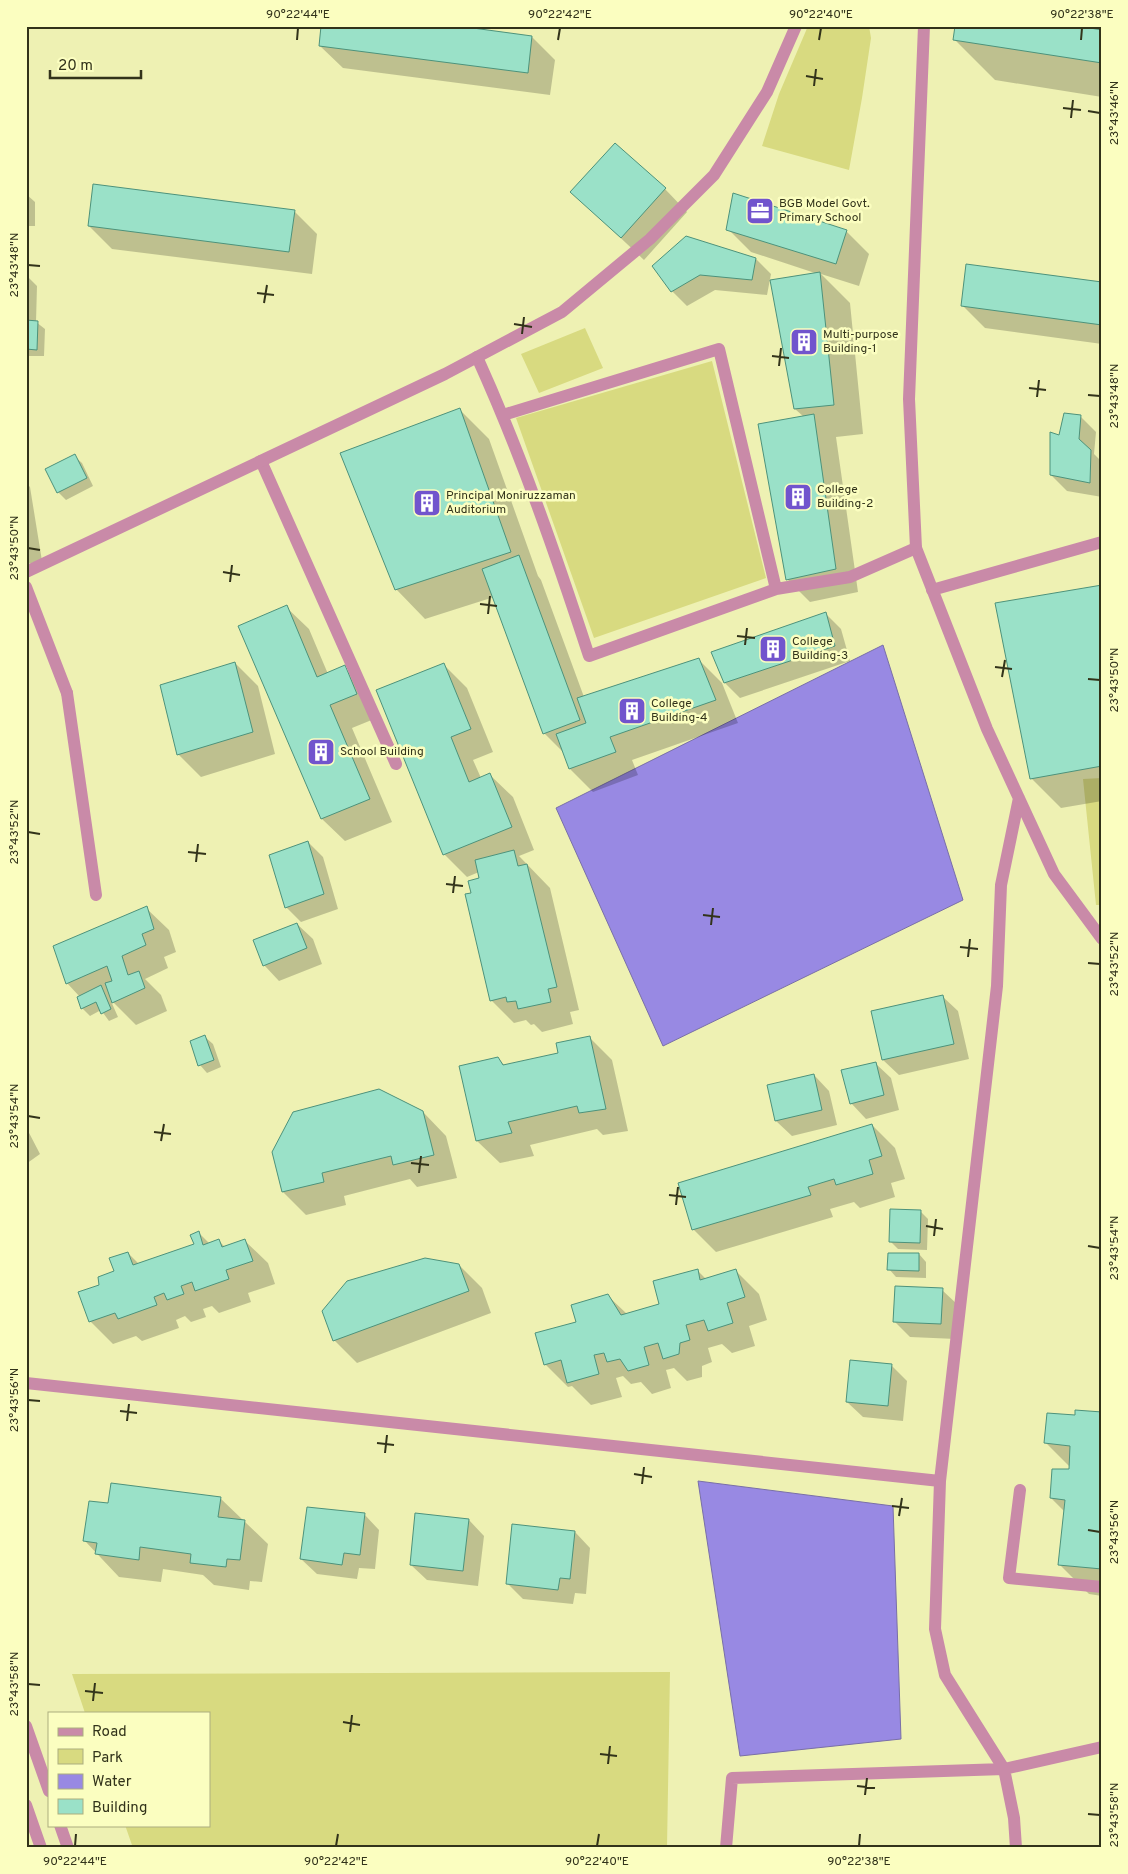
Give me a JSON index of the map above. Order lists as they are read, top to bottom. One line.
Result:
{"places":{"office":["BGB Model Govt. Primary School"],"building":["Multi-purpose Building-1","College Building-2","Principal Moniruzzaman Auditorium","College Building-3","College Building-4","School Building"]},"legend":["Road","Park","Water","Building"],"scale_bar":"20 m","coordinates":["90°22'44\"E","90°22'42\"E","90°22'40\"E","90°22'38\"E","23°43'46\"N","23°43'48\"N","23°43'50\"N","23°43'52\"N","23°43'54\"N","23°43'56\"N","23°43'58\"N"]}
